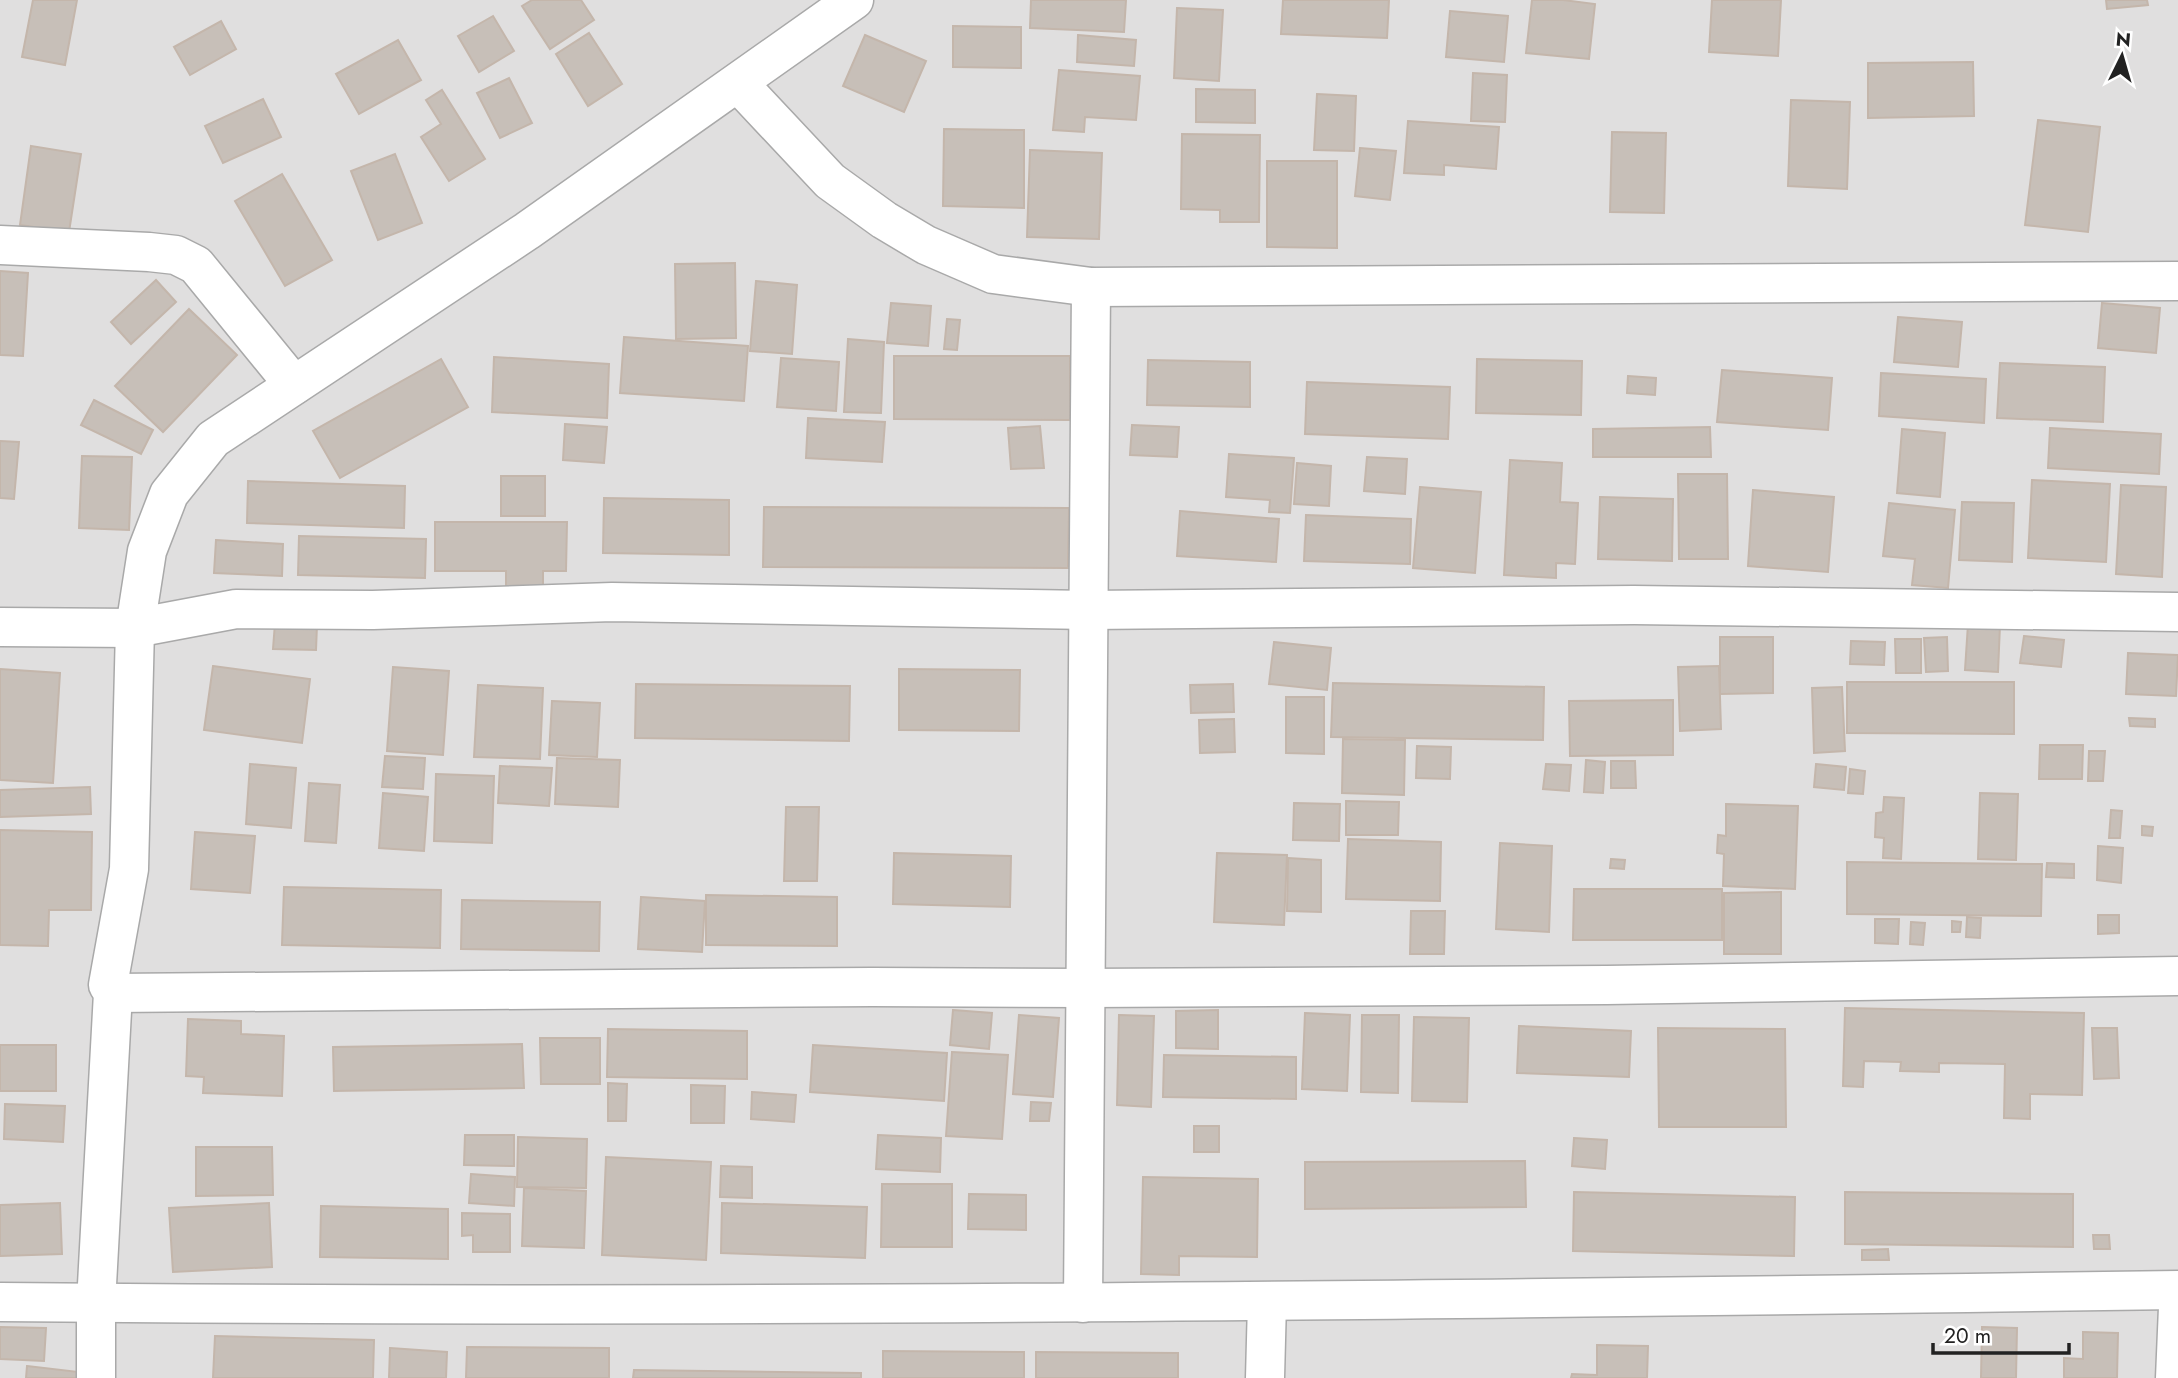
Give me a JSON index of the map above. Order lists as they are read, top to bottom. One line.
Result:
{"scale_bar":"20 m","north":"top"}
